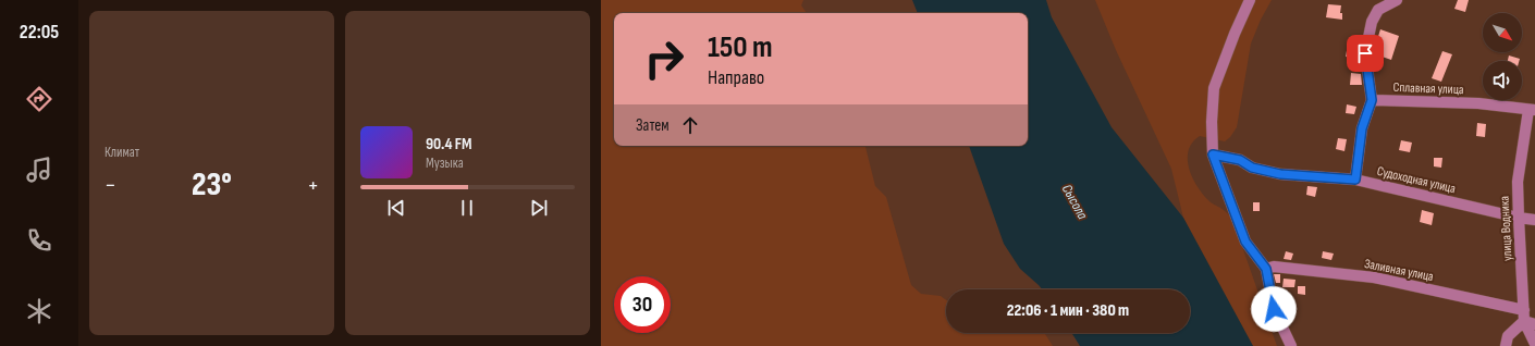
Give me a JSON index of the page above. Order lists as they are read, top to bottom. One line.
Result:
{"streets":{"street":["Сплавная улица","Судоходная улица","улица Водника","Заливная улица"]},"crossings":[["Сплавная улица","улица Водника"],["Судоходная улица","улица Водника"],["улица Водника","Заливная улица"]],"water":["Сысола"],"north":"bottom right","page":{"tabs":"22:05","tile":"Климат","turn":["150 m","Направо"],"then":"Затем","song":["90.4 FM","Музыка"],"heat":["−","23°","+"],"limit":"30","trip":"22:06 · 1 мин · 380 m"}}
